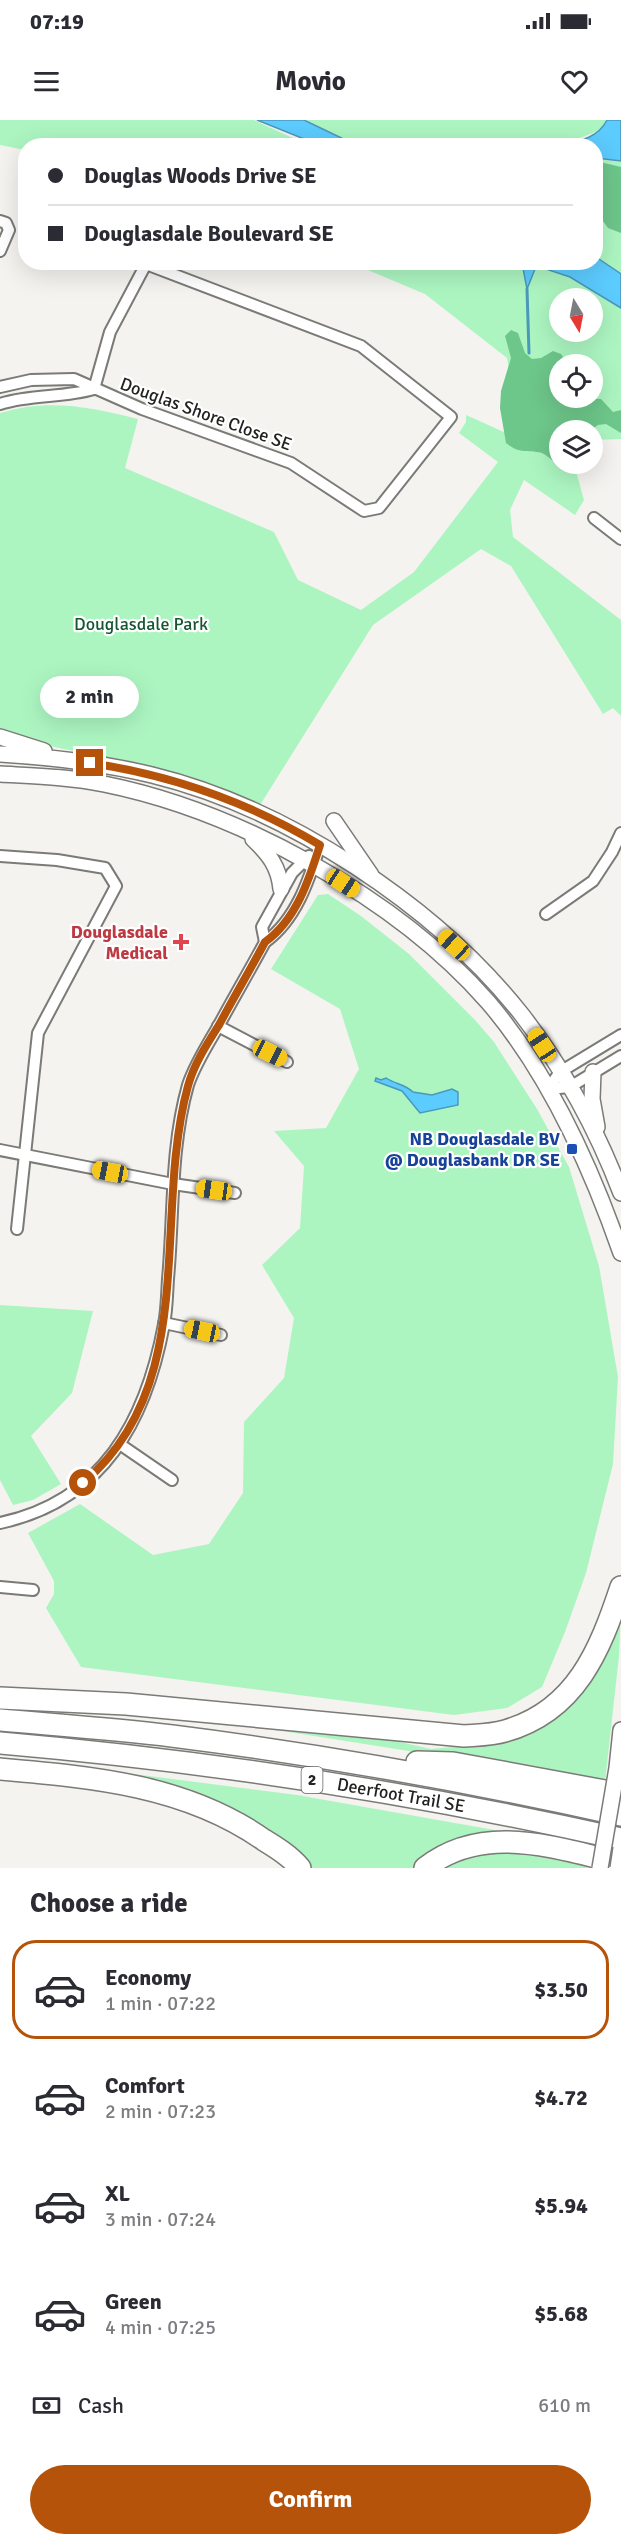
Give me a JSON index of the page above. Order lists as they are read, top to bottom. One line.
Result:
{"streets":{"highway":["2","Deerfoot Trail SE"],"street":["Douglas Shore Close SE"]},"parks":["Douglasdale Park"],"places":{"health":["Douglasdale Medical"],"transit":["NB Douglasdale BV @ Douglasbank DR SE"]},"north":"bottom","page":{"status":"07:19","header":"Movio","banner":["Douglas Woods Drive SE","Douglasdale Boulevard SE"],"bubble":"2 min","heading":"Choose a ride","list":[{"name":"Economy","note":"1 min · 07:22","value":"$3.50"},{"name":"Comfort","note":"2 min · 07:23","value":"$4.72"},{"name":"XL","note":"3 min · 07:24","value":"$5.94"},{"name":"Green","note":"4 min · 07:25","value":"$5.68"}],"pay":["Cash","610 m"],"buttons":"Confirm"}}
